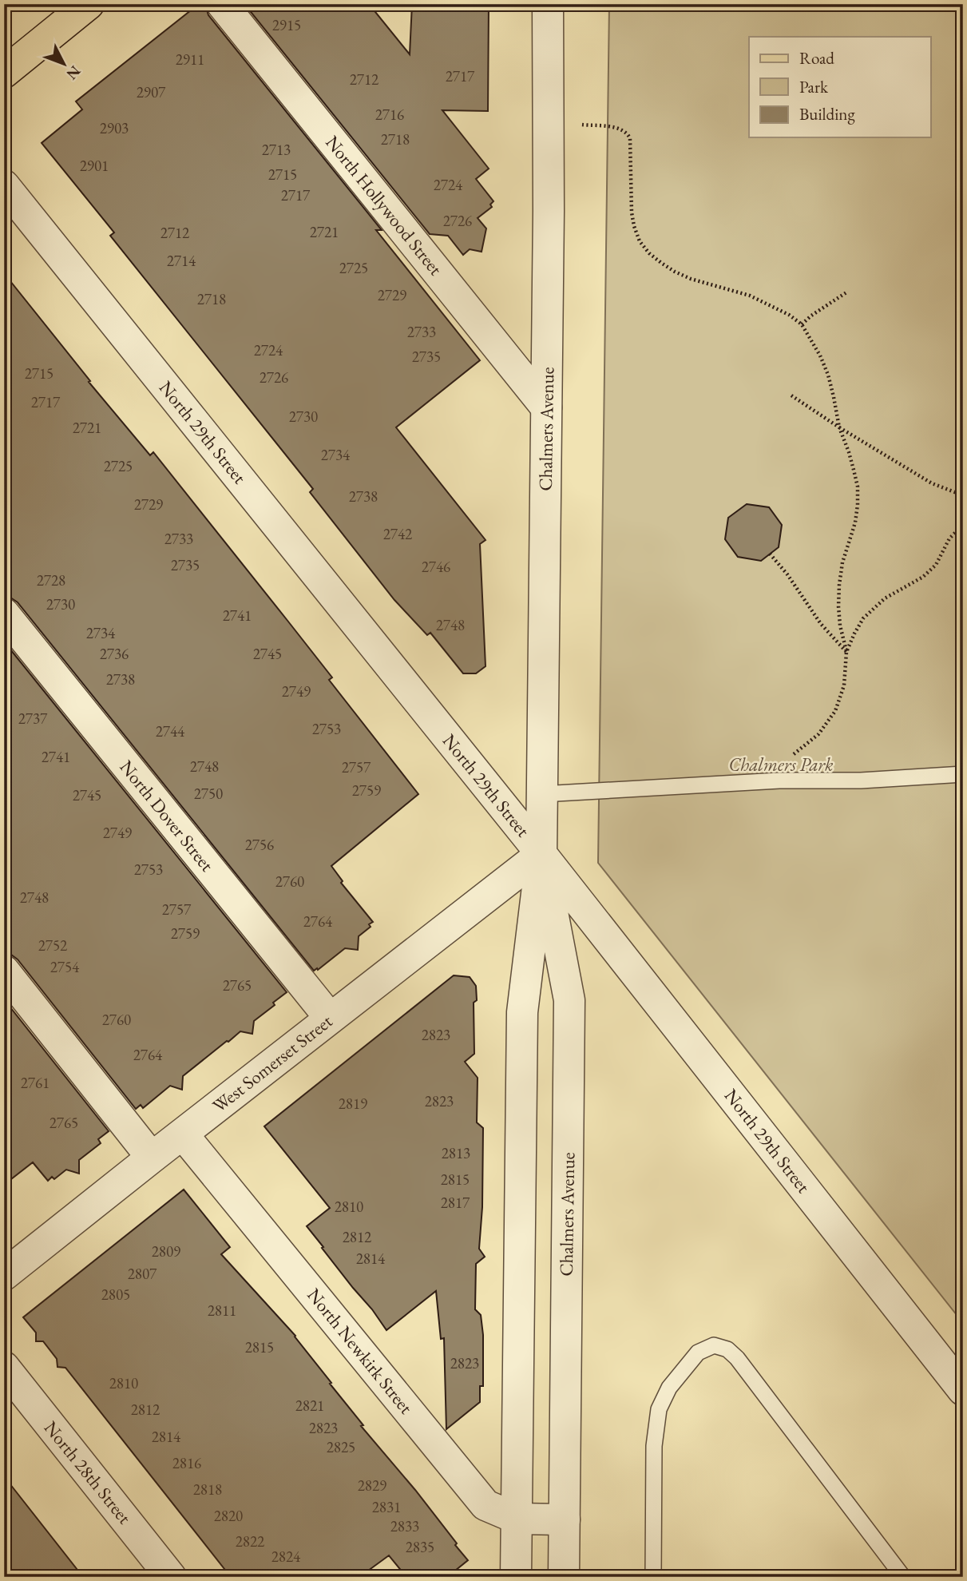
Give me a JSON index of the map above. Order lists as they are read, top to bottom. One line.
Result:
{"streets":{"street":["North Hollywood Street","Chalmers Avenue","North 29th Street","North Dover Street","West Somerset Street","North Newkirk Street","North 28th Street"]},"crossings":[["North Hollywood Street","Chalmers Avenue"],["Chalmers Avenue","North 29th Street"],["Chalmers Avenue","West Somerset Street"],["Chalmers Avenue","North Newkirk Street"],["North 29th Street","West Somerset Street"],["North Dover Street","West Somerset Street"],["West Somerset Street","North Newkirk Street"]],"parks":["Chalmers Park"],"house_numbers":["2915","2911","2717","2712","2907","2716","2903","2718","2713","2901","2715","2724","2717","2726","2721","2712","2714","2725","2729","2718","2733","2724","2735","2715","2726","2717","2730","2721","2734","2725","2738","2729","2742","2733","2735","2746","2728","2730","2741","2748","2734","2736","2745","2738","2749","2737","2753","2744","2741","2748","2757","2759","2750","2745","2749","2756","2753","2760","2748","2757","2764","2759","2752","2754","2765","2760","2823","2764","2761","2823","2819","2765","2813","2815","2817","2810","2812","2809","2814","2807","2805","2811","2815","2823","2810","2821","2812","2823","2814","2825","2816","2829","2818","2831","2820","2833","2822","2835","2824"],"legend":["Road","Park","Building"],"north":"bottom right"}
